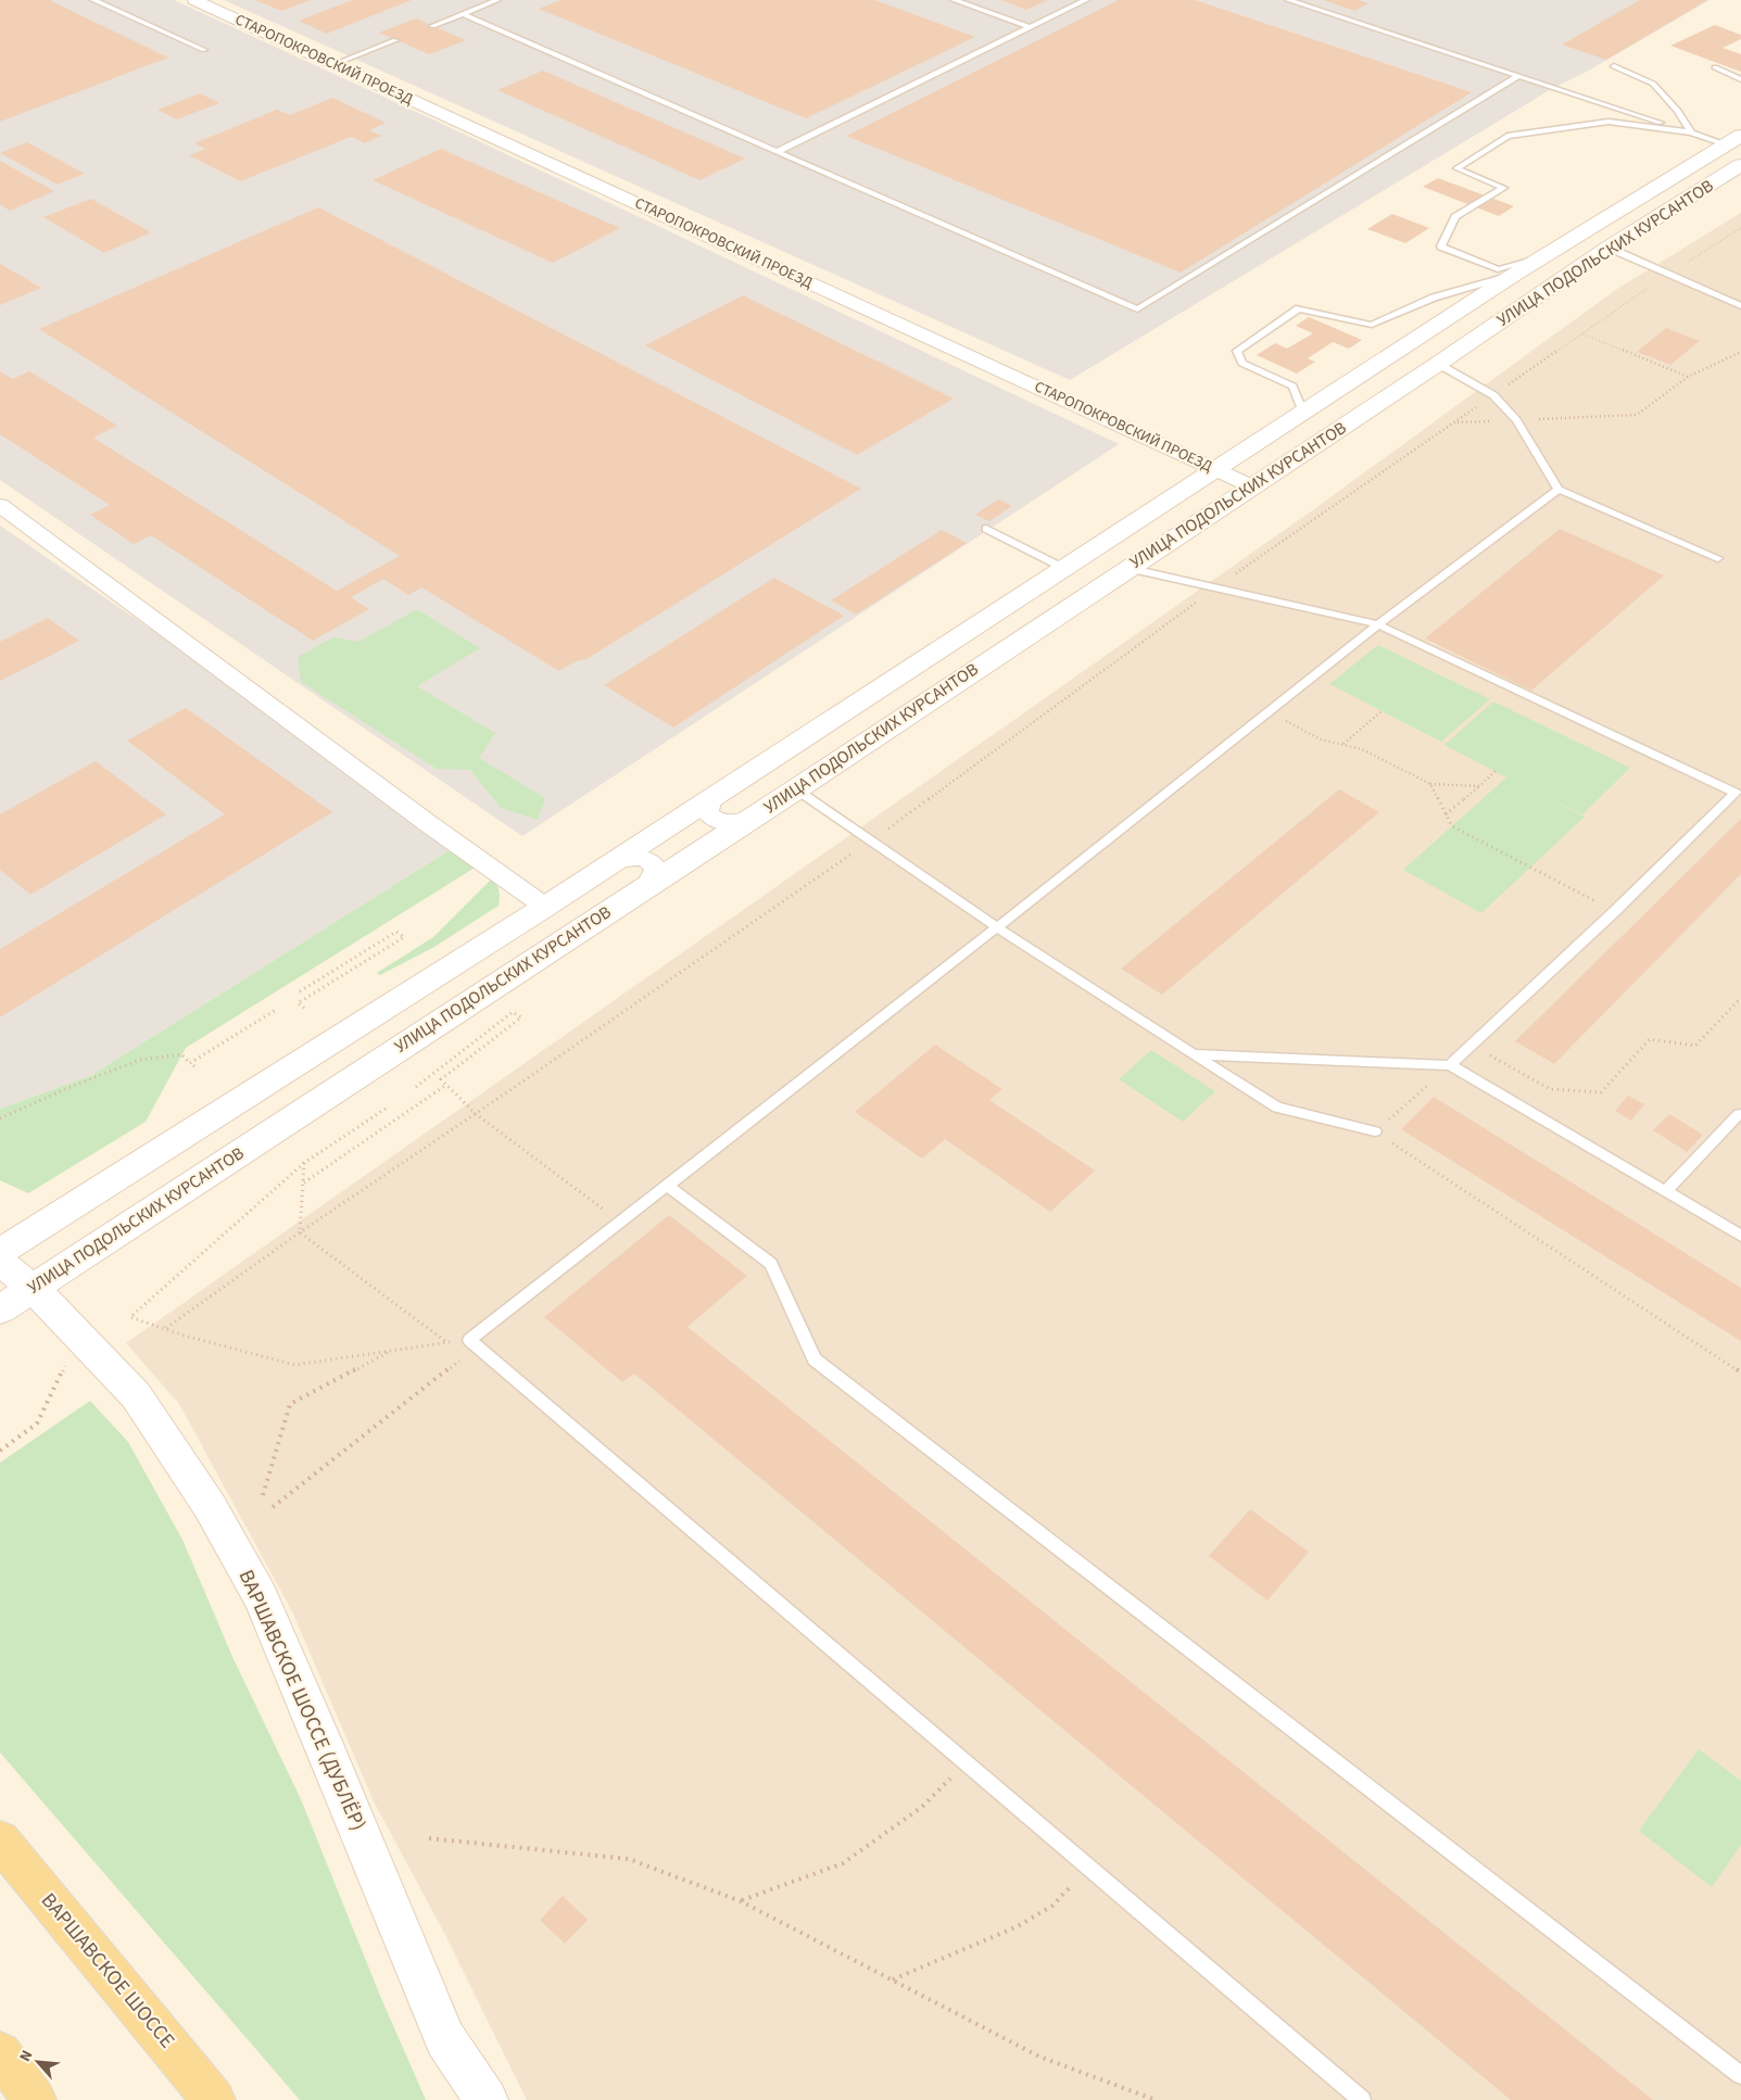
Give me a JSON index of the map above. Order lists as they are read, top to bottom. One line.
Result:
{"streets":{"main road":["УЛИЦА ПОДОЛЬСКИХ КУРСАНТОВ","ВАРШАВСКОЕ ШОССЕ (ДУБЛЁР)","ВАРШАВСКОЕ ШОССЕ"],"street":["СТАРОПОКРОВСКИЙ ПРОЕЗД"]},"crossings":[["СТАРОПОКРОВСКИЙ ПРОЕЗД","УЛИЦА ПОДОЛЬСКИХ КУРСАНТОВ"],["УЛИЦА ПОДОЛЬСКИХ КУРСАНТОВ","ВАРШАВСКОЕ ШОССЕ (ДУБЛЁР)"]],"north":"top left"}
